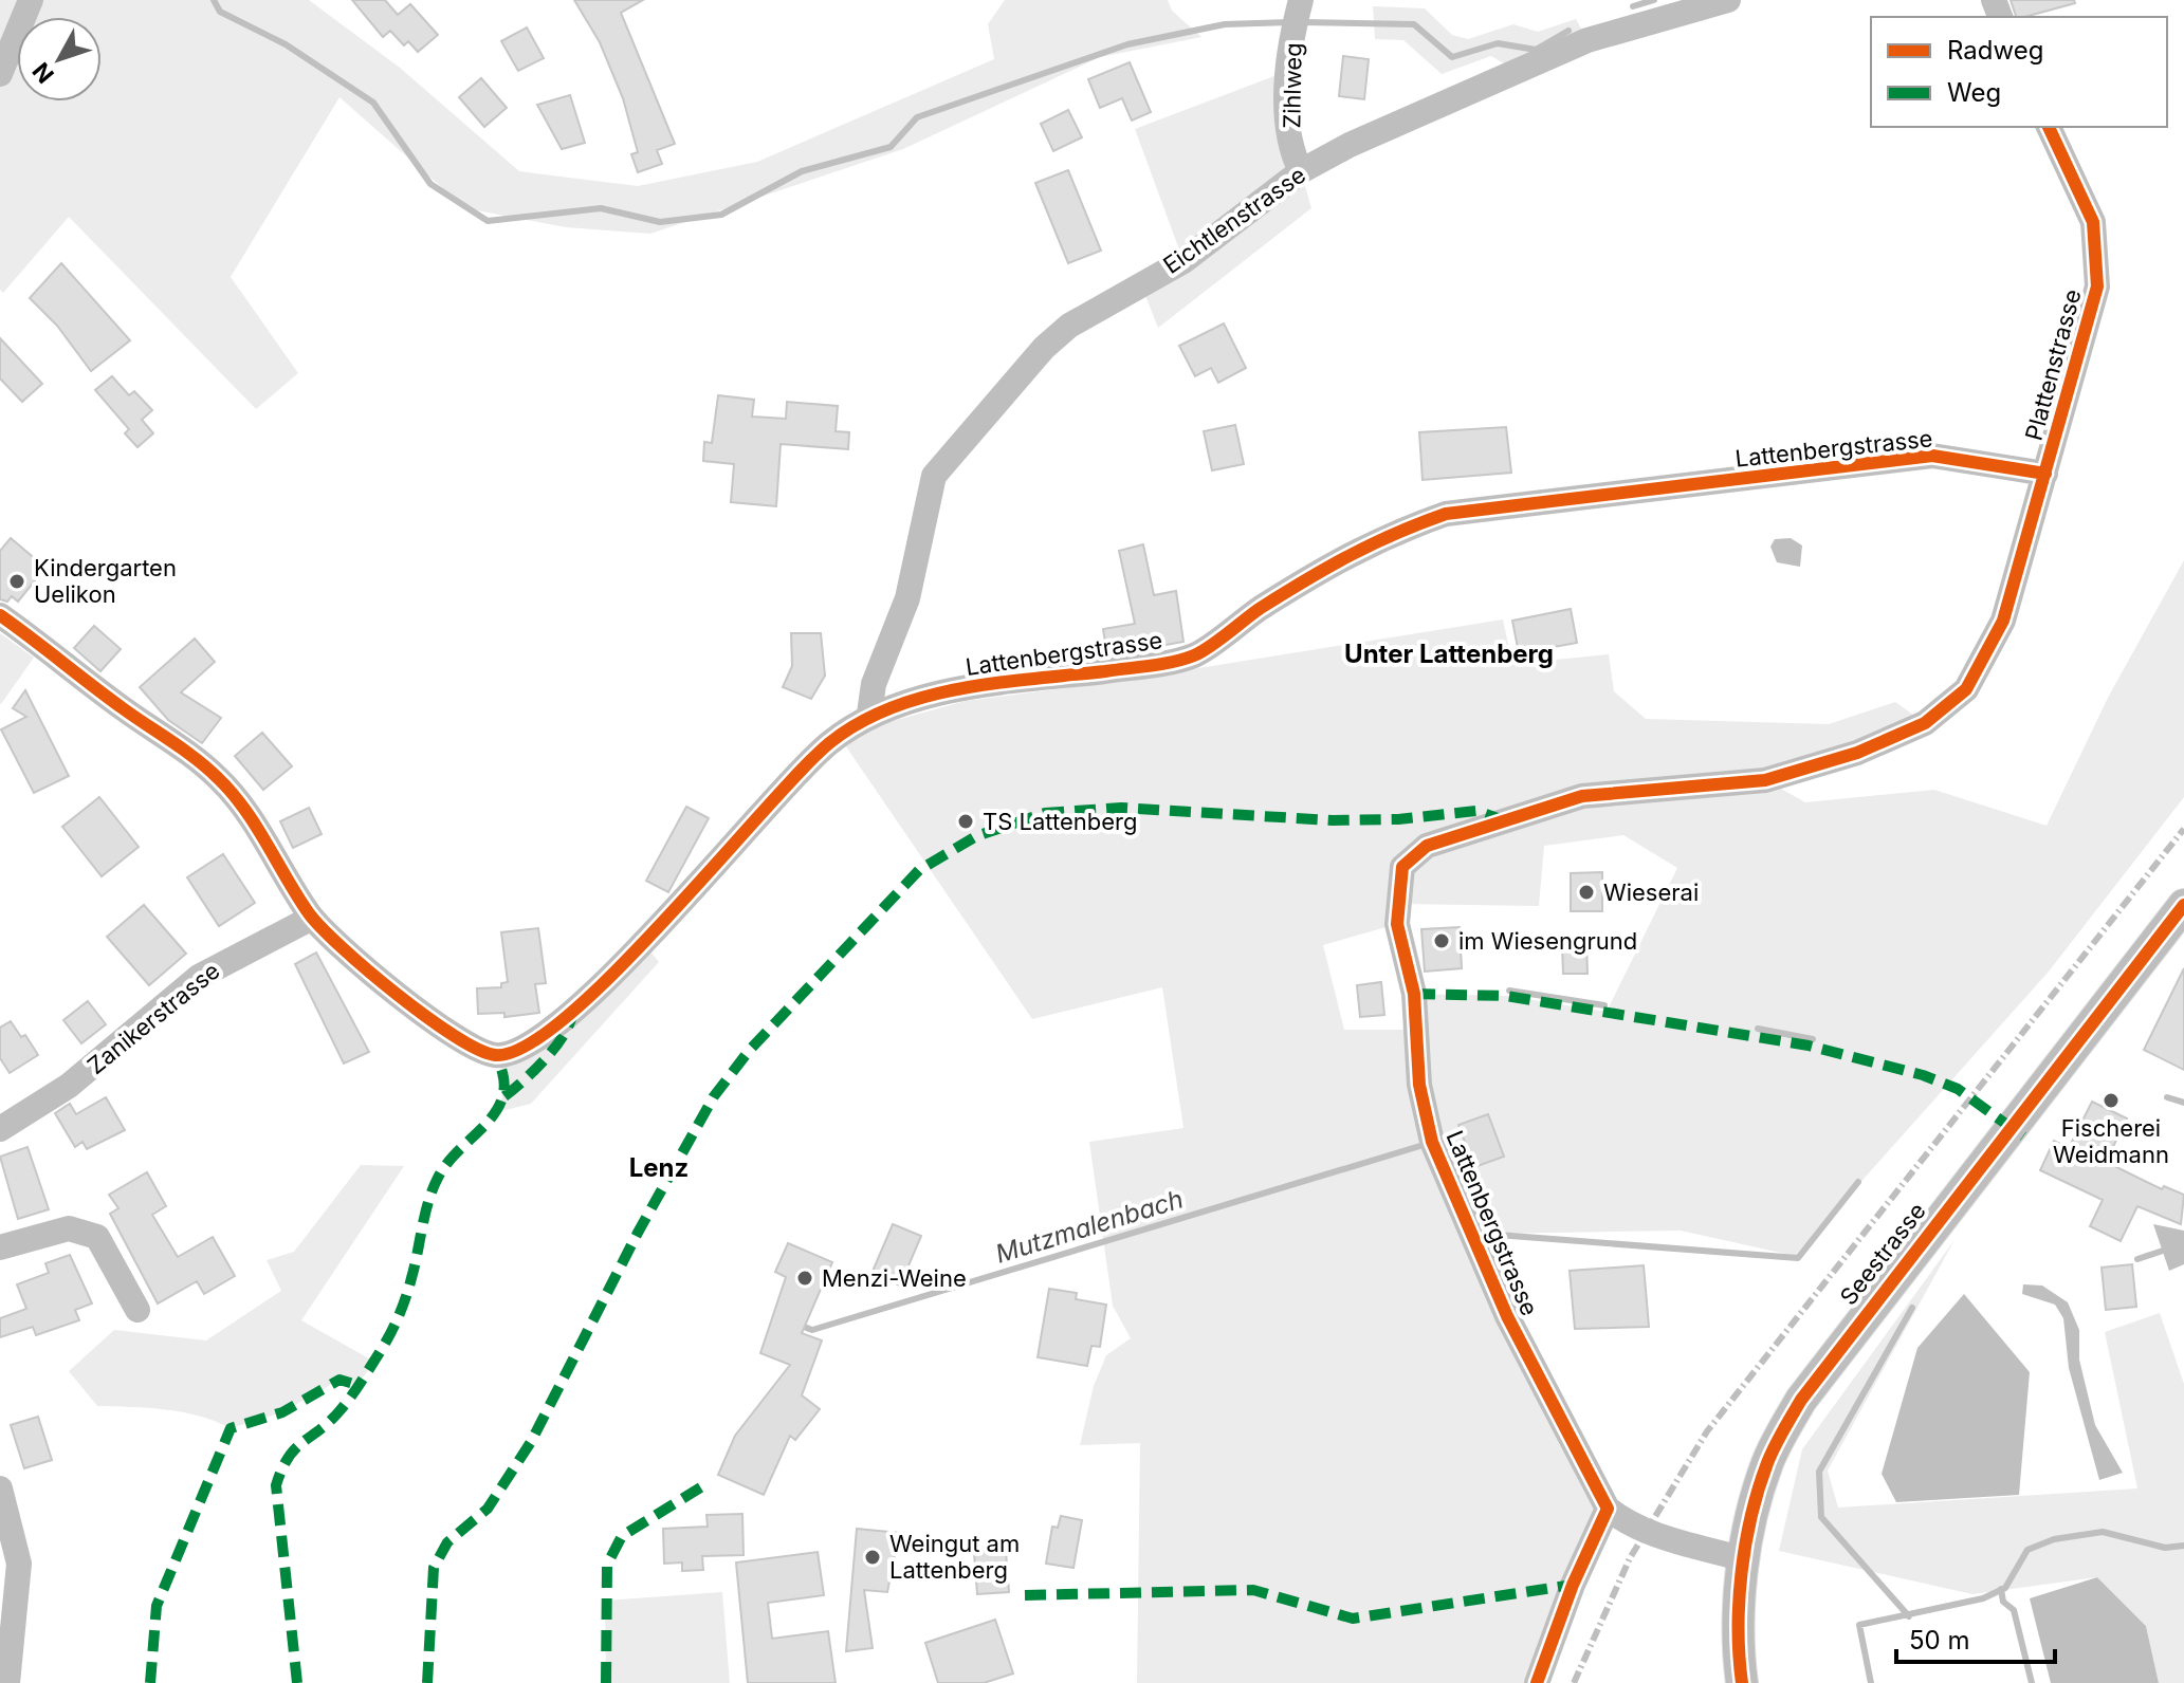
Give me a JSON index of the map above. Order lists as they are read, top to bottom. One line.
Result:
{"streets":{"main road":["Seestrasse"],"street":["Zihlweg","Eichtlenstrasse","Plattenstrasse","Lattenbergstrasse","Zanikerstrasse"]},"crossings":[["Zihlweg","Eichtlenstrasse"],["Eichtlenstrasse","Lattenbergstrasse"],["Plattenstrasse","Lattenbergstrasse"],["Lattenbergstrasse","Zanikerstrasse"]],"districts":["Unter Lattenberg","Lenz"],"water":["Mutzmalenbach"],"places":["Kindergarten Uelikon","TS Lattenberg","Wieserai","im Wiesengrund","Fischerei Weidmann","Menzi-Weine","Weingut am Lattenberg"],"legend":["Radweg","Weg"],"scale_bar":"50 m","north":"bottom left"}
